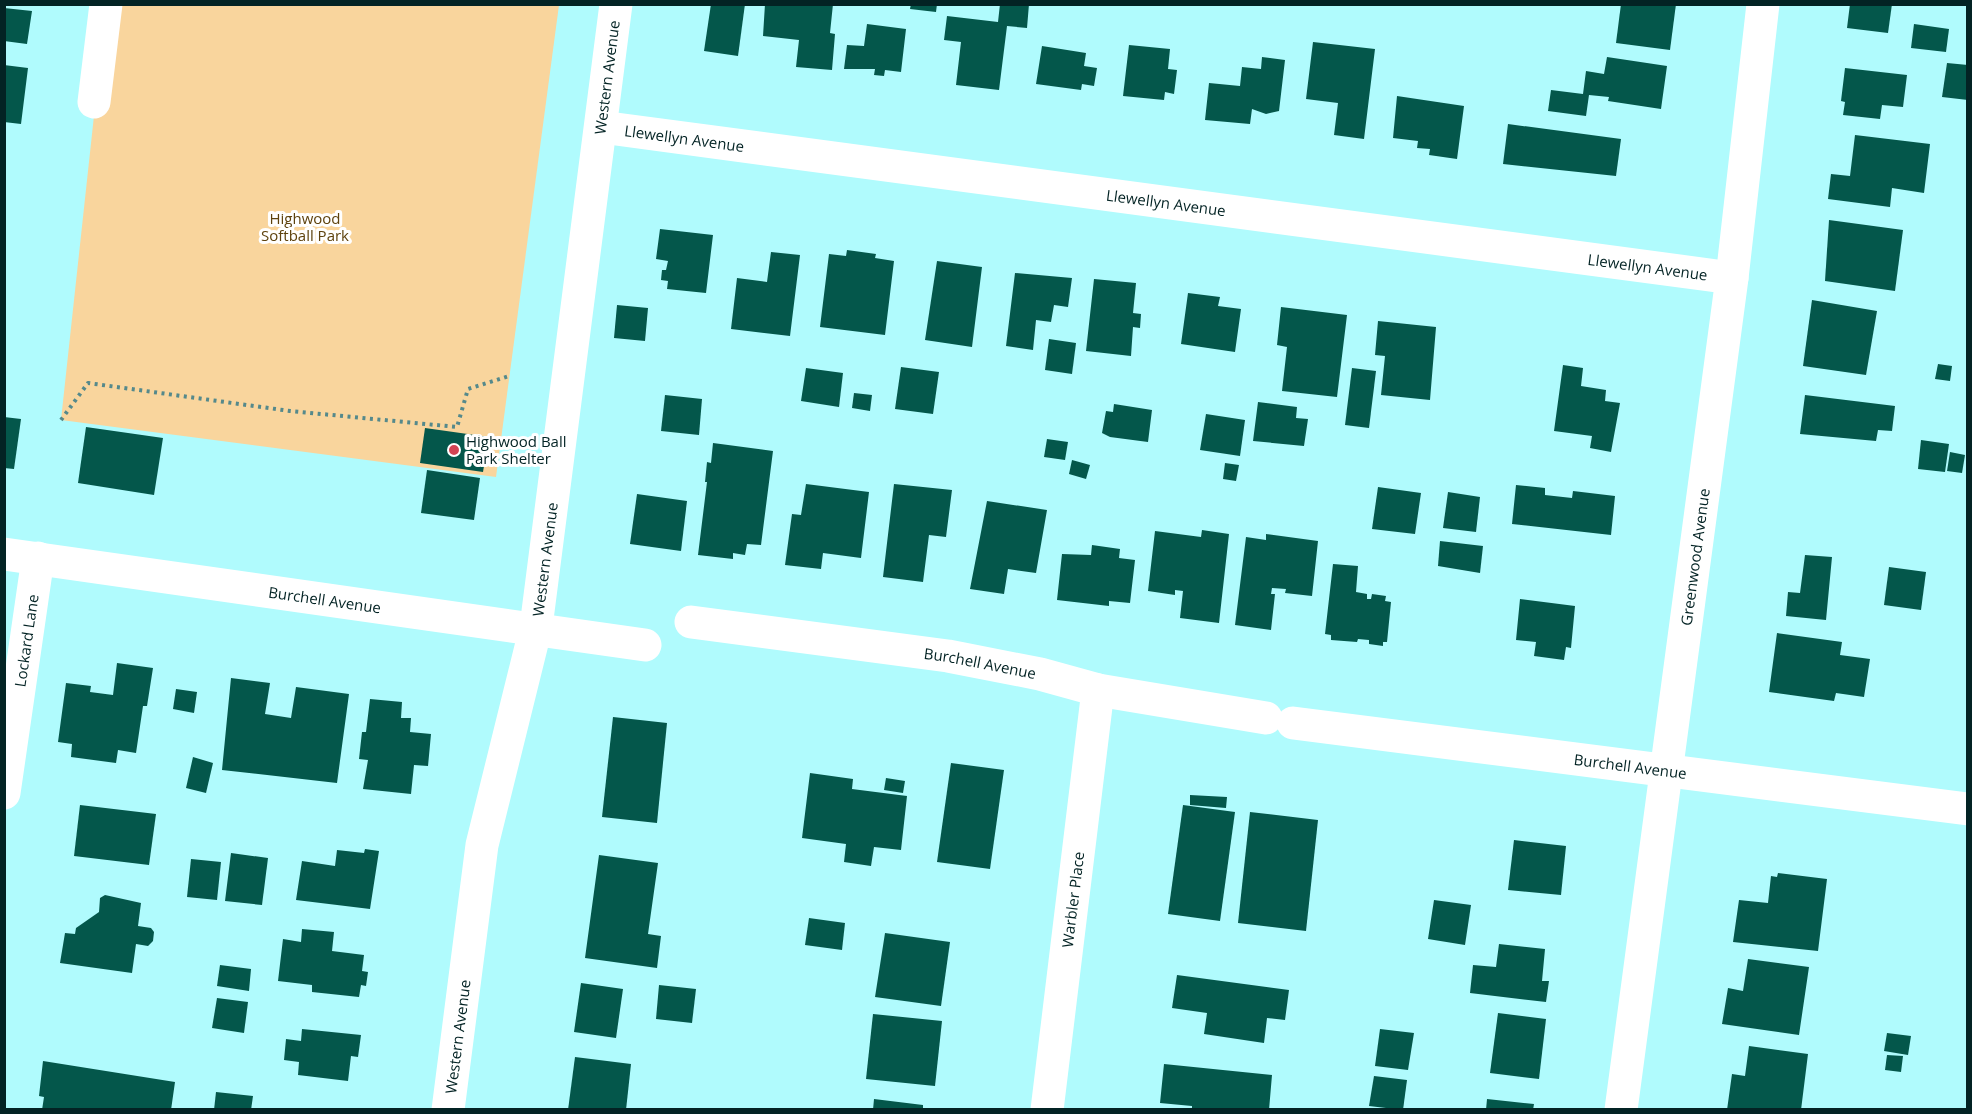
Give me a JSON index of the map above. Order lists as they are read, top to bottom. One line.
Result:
{"streets":{"street":["Western Avenue","Llewellyn Avenue","Greenwood Avenue","Burchell Avenue","Lockard Lane","Warbler Place"]},"crossings":[["Western Avenue","Llewellyn Avenue"],["Western Avenue","Burchell Avenue"],["Llewellyn Avenue","Greenwood Avenue"],["Greenwood Avenue","Burchell Avenue"],["Burchell Avenue","Lockard Lane"],["Burchell Avenue","Warbler Place"]],"parks":["Highwood Softball Park"],"places":["Highwood Ball Park Shelter"]}
